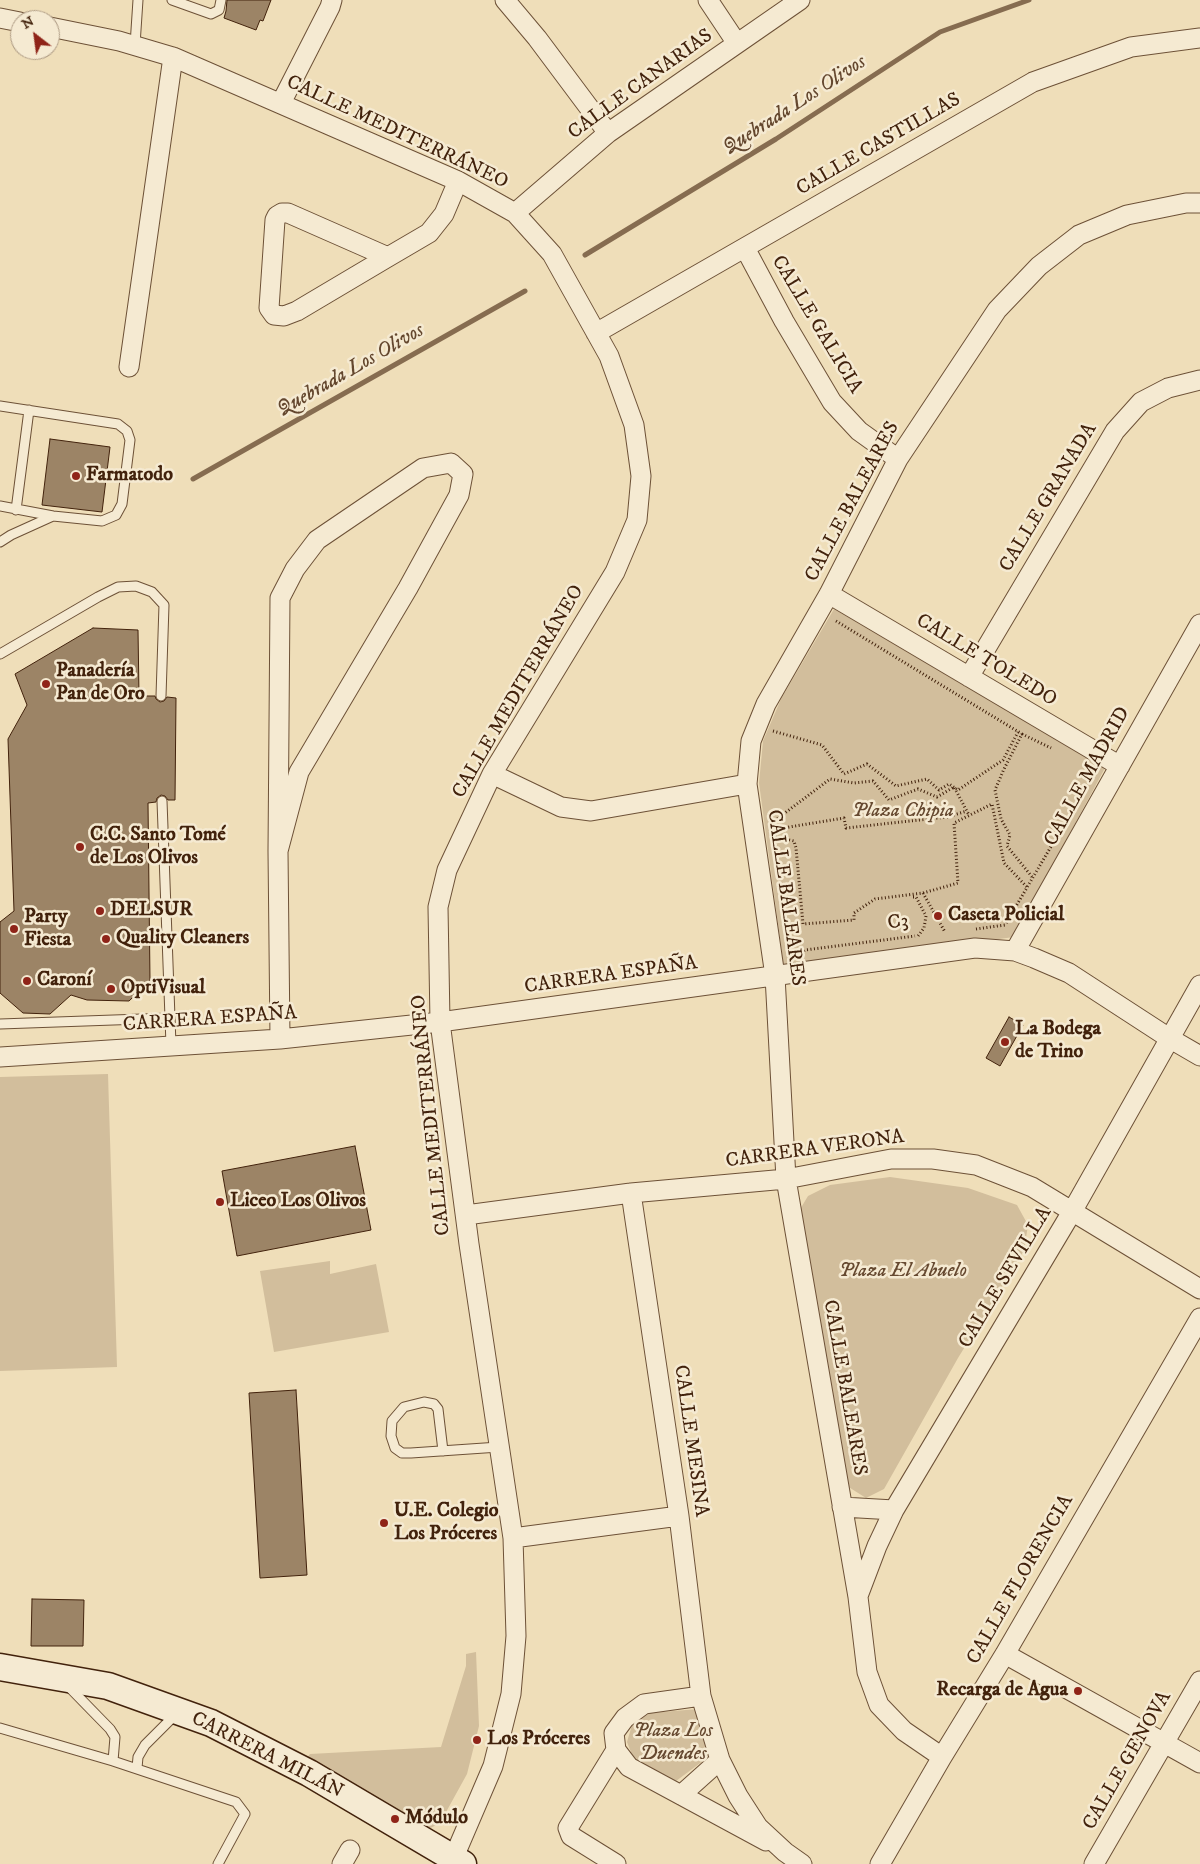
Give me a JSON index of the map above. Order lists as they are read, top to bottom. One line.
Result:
{"streets":{"street":["CALLE CANARIAS","CALLE MEDITERRÁNEO","CALLE CASTILLAS","CALLE GALICIA","CALLE GRANADA","CALLE BALEARES","CALLE TOLEDO","CALLE MADRID","CARRERA ESPAÑA","CARRERA VERONA","CALLE SEVILLA","CALLE MESINA","CALLE FLORENCIA","CARRERA MILÁN","CALLE GENOVA"],"path":["C3"]},"crossings":[["CALLE CANARIAS","CALLE MEDITERRÁNEO"],["CALLE MEDITERRÁNEO","CALLE CASTILLAS"],["CALLE MEDITERRÁNEO","CARRERA ESPAÑA"],["CALLE MEDITERRÁNEO","CARRERA VERONA"],["CALLE MEDITERRÁNEO","CARRERA MILÁN"],["CALLE CASTILLAS","CALLE GALICIA"],["CALLE GALICIA","CALLE BALEARES"],["CALLE GRANADA","CALLE TOLEDO"],["CALLE BALEARES","CALLE TOLEDO"],["CALLE BALEARES","CARRERA ESPAÑA"],["CALLE BALEARES","CARRERA VERONA"],["CALLE BALEARES","CALLE SEVILLA"],["CALLE BALEARES","CALLE FLORENCIA"],["CALLE TOLEDO","CALLE MADRID"],["CALLE MADRID","CARRERA ESPAÑA"],["CARRERA ESPAÑA","CALLE SEVILLA"],["CARRERA VERONA","CALLE SEVILLA"],["CARRERA VERONA","CALLE MESINA"]],"water":["Quebrada Los Olivos"],"parks":["Plaza Chipia","Plaza El Abuelo","Plaza Los Duendes"],"places":["Farmatodo","Panadería Pan de Oro","C.C. Santo Tomé de Los Olivos","DELSUR","Caseta Policial","Party Fiesta","Quality Cleaners","Caroní","OptiVisual","La Bodega de Trino","Liceo Los Olivos","U.E. Colegio Los Próceres","Recarga de Agua","Los Próceres","Módulo"],"north":"top left"}
